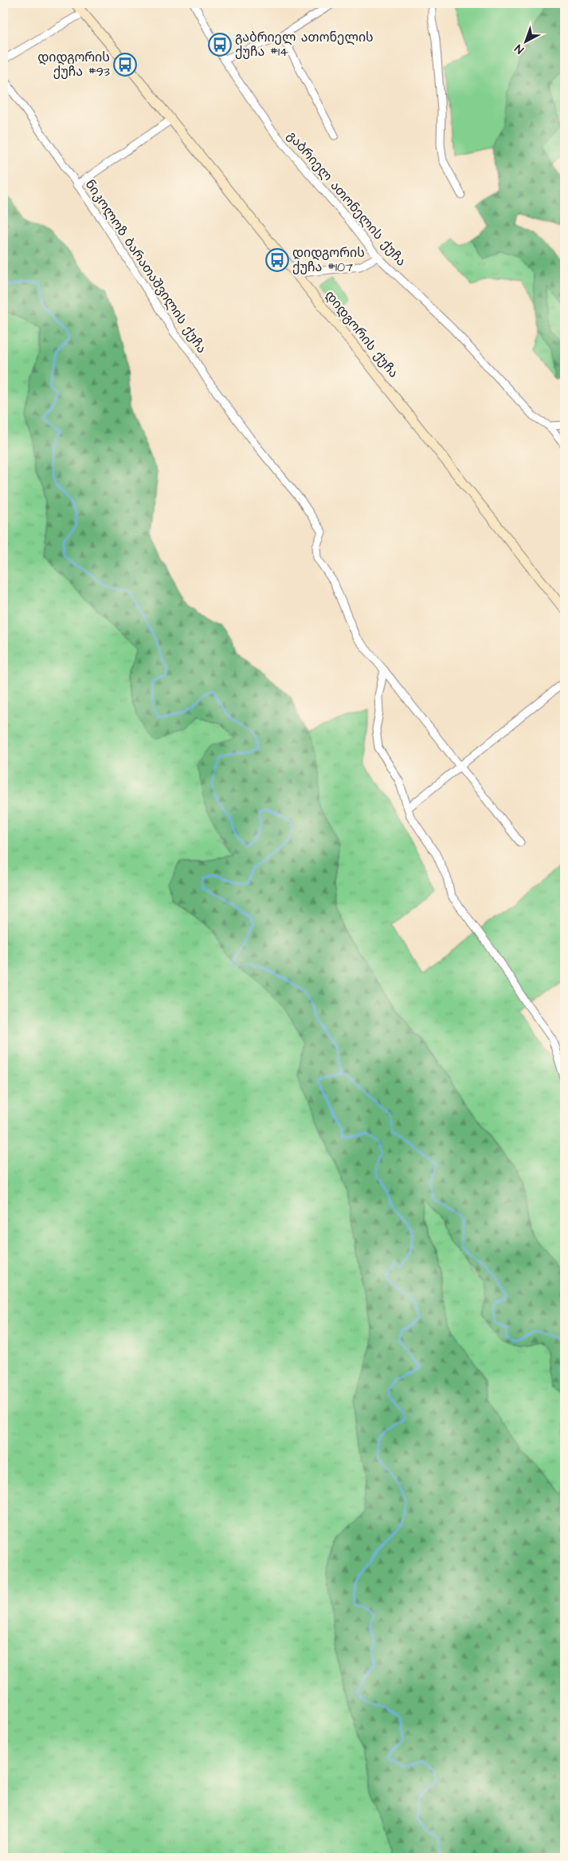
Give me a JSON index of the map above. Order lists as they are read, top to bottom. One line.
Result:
{"streets":{"street":["გაბრიელ ათონელის ქუჩა","ნიკოლოზ ბარათაშვილის ქუჩა","დიდგორის ქუჩა"]},"places":{"bus stop":["გაბრიელ ათონელის ქუჩა #14","დიდგორის ქუჩა #93","დიდგორის ქუჩა #107"]},"north":"bottom left"}
